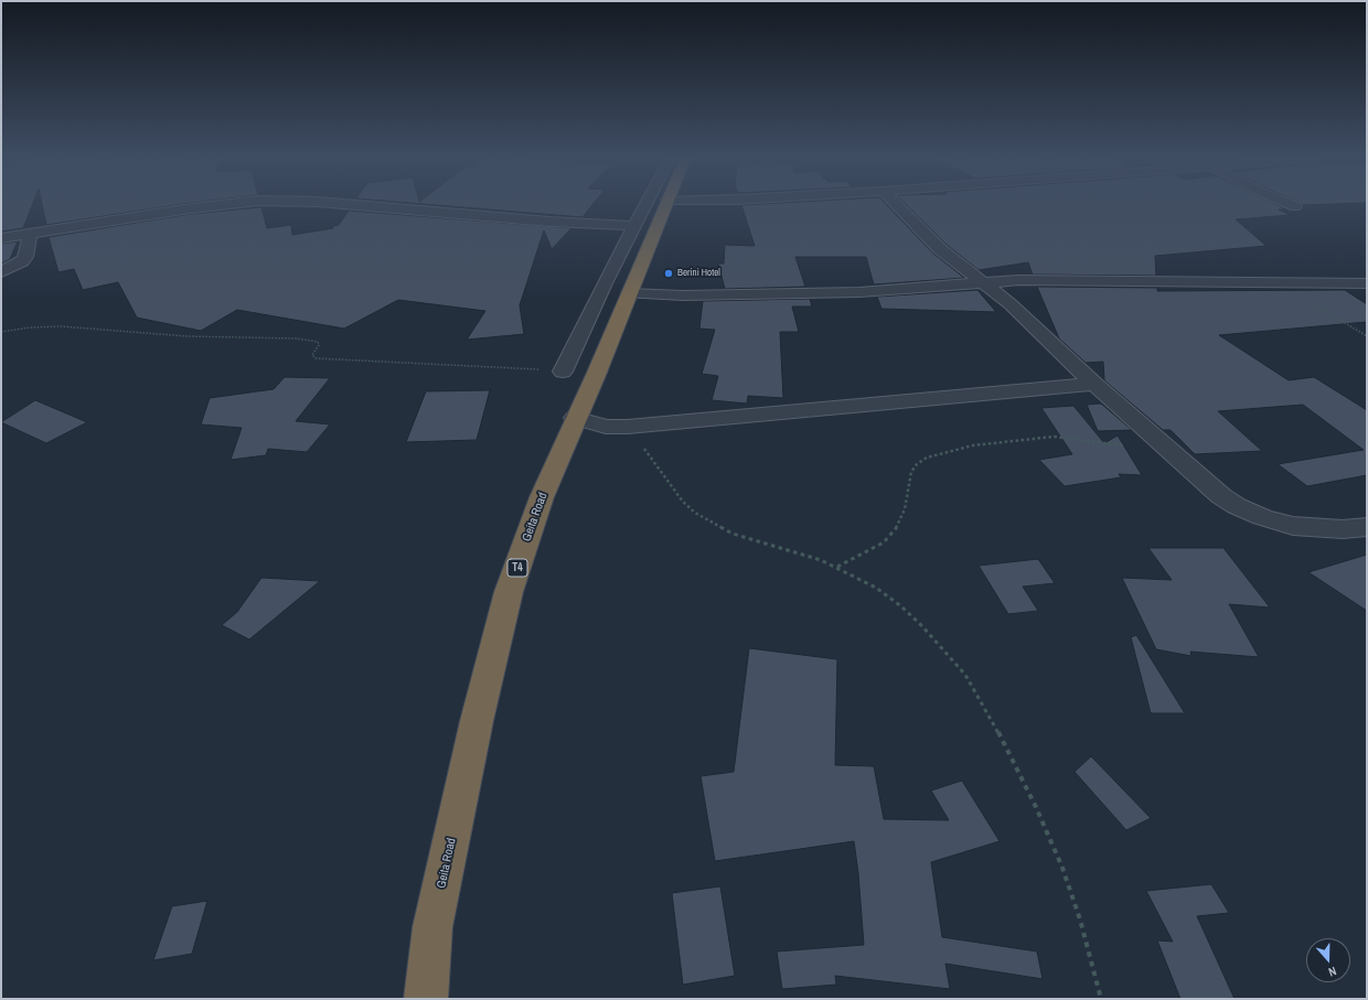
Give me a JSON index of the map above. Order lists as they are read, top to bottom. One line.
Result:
{"streets":{"highway":["Geita Road","T4"]},"places":["Berini Hotel"],"north":"bottom"}
